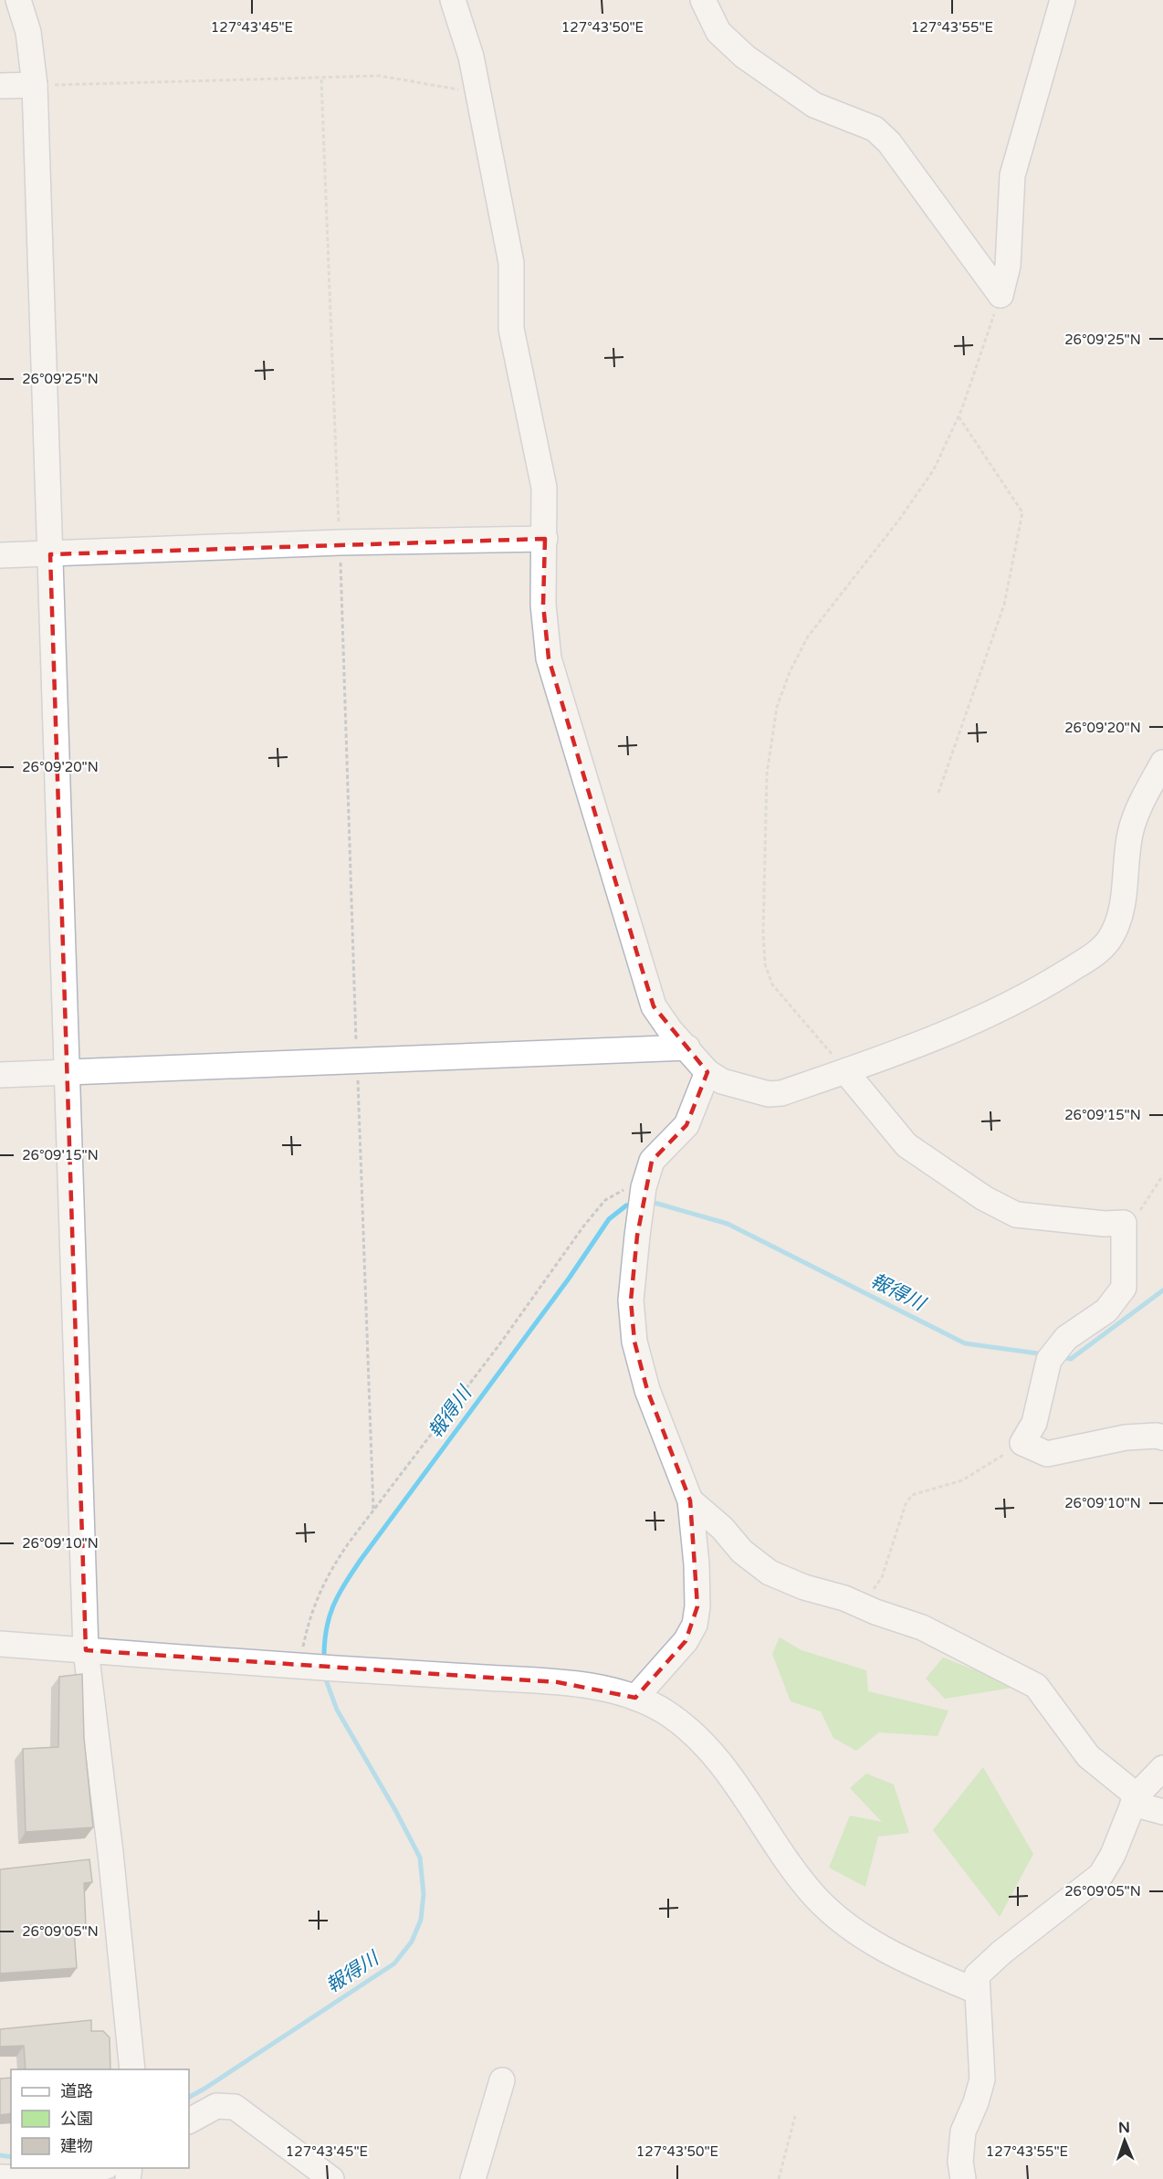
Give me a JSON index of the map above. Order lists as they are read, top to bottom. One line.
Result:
{"water":["報得川"],"legend":["道路","公園","建物"],"north":"top","coordinates":["127°43'45\"E","127°43'50\"E","127°43'55\"E","26°09'25\"N","26°09'20\"N","26°09'15\"N","26°09'10\"N","26°09'05\"N"]}
